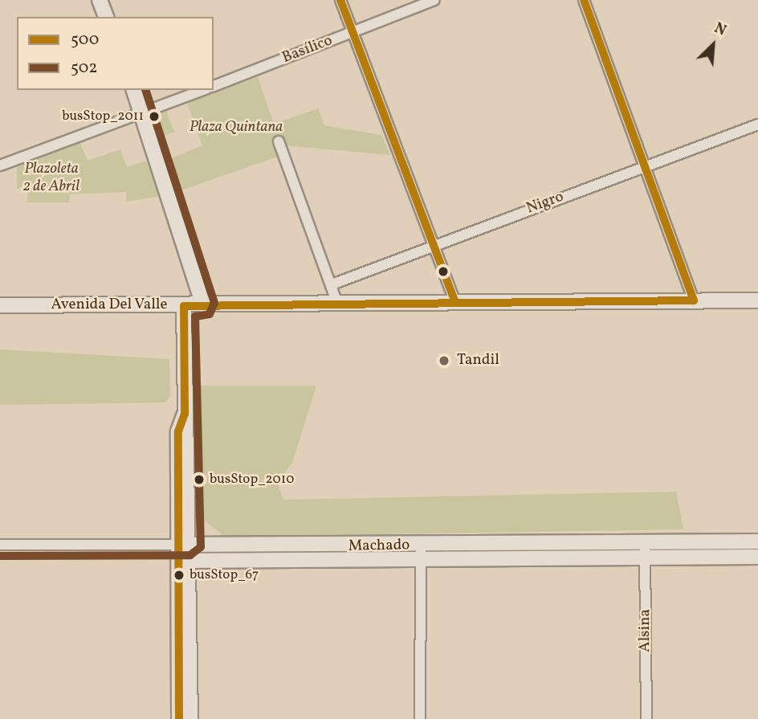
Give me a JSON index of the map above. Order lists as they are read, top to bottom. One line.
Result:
{"streets":{"street":["Basílico","Nigro","Avenida Del Valle","Machado","Alsina"]},"crossings":[["Machado","Alsina"]],"parks":["Plaza Quintana","Plazoleta 2 de Abril"],"places":["busStop_2011","Tandil","busStop_2010","busStop_67"],"lines":["transit line 500","transit line 502"],"legend":["500","502"],"north":"top right"}
